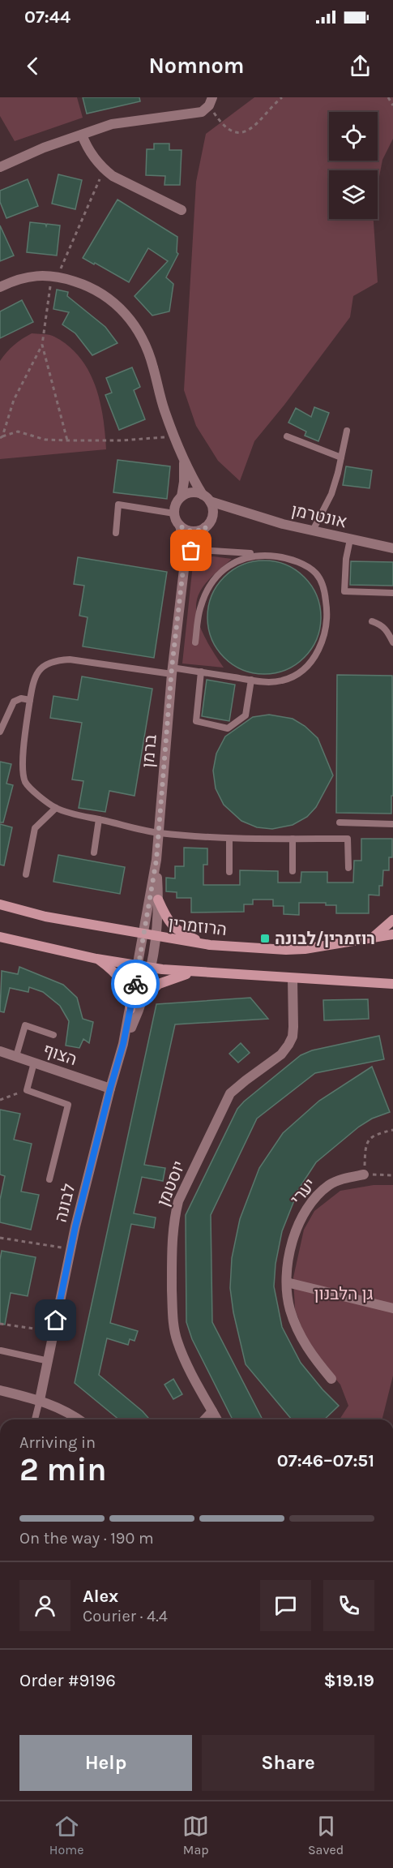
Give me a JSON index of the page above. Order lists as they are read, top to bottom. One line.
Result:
{"streets":{"main road":["הרוזמרין"],"street":["אונטרמן","ברמן","הצוף","יוסטמן","יערי","לבונה"]},"crossings":[["ברמן","הרוזמרין"],["ברמן","לבונה"],["הרוזמרין","לבונה"],["הצוף","לבונה"]],"parks":["גן הלבנון"],"places":{"transit":["רוזמרין/לבונה"]},"page":{"status":"07:44","header":"Nomnom","heading":["2 min","Arriving in","07:46–07:51"],"panel":["Alex","Courier · 4.4","Order #9196","$19.19"],"bar":"On the way · 190 m","buttons":["Help","Share"],"tabs":["Home","Map","Saved"]}}
